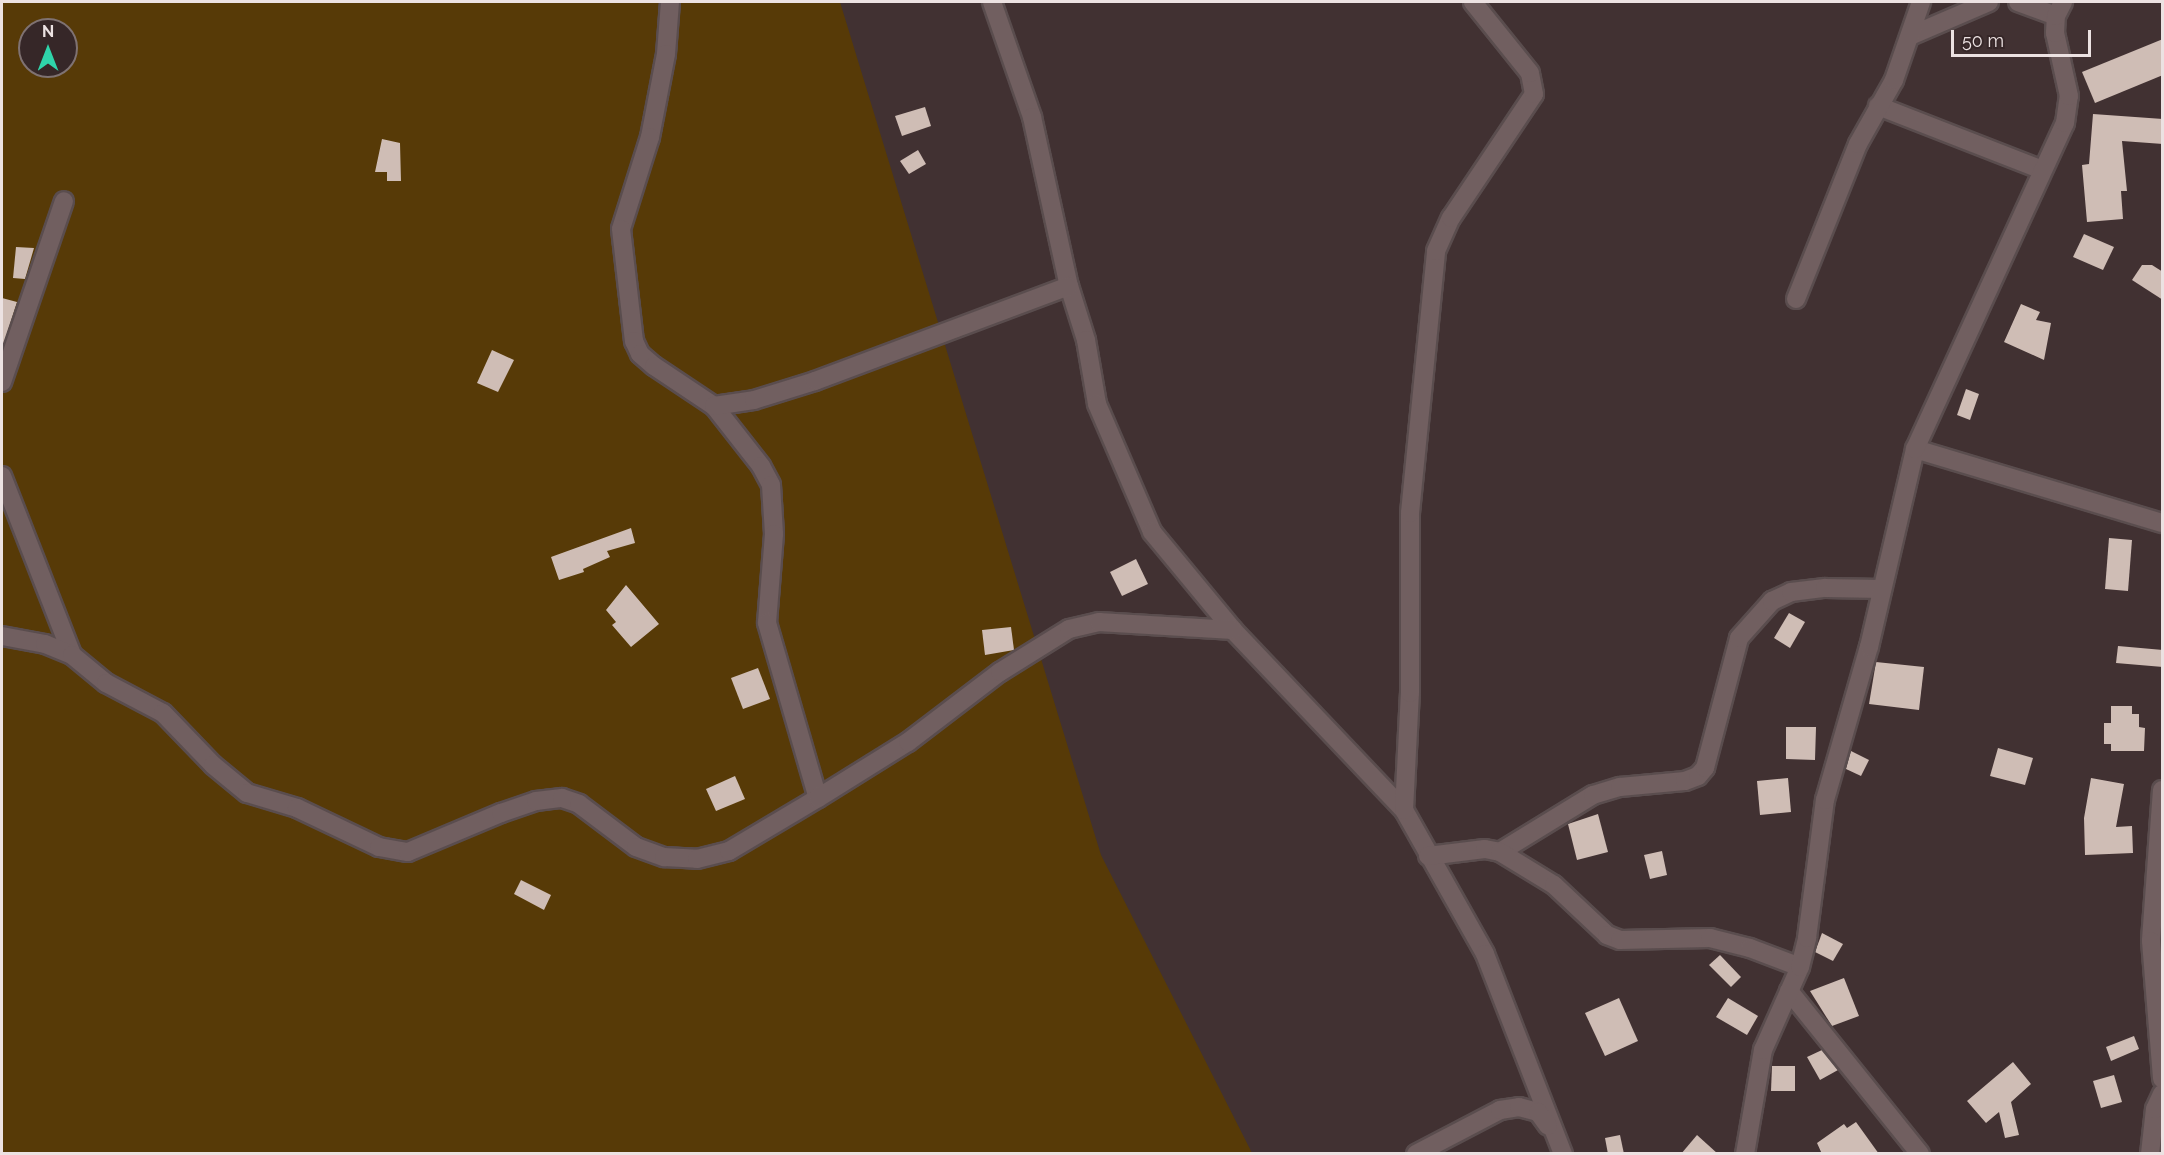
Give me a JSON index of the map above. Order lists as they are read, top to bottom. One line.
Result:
{"scale_bar":"50 m","north":"top"}
